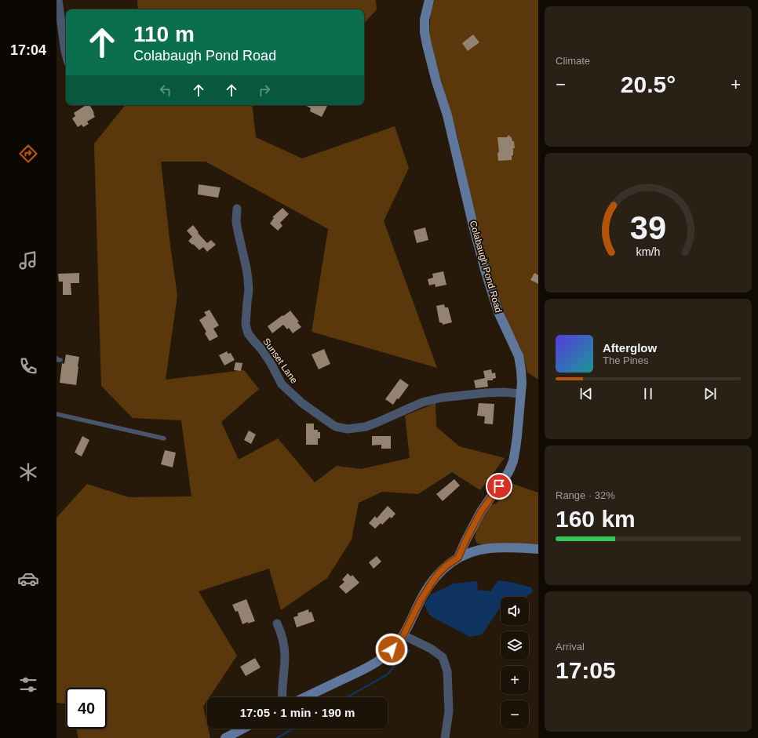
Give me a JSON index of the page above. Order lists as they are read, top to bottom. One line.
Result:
{"streets":{"street":["Colabaugh Pond Road","Sunset Lane"]},"crossings":[["Colabaugh Pond Road","Sunset Lane"]],"page":{"tabs":"17:04","tile":["Climate",["Range · 32%","160 km"],["Arrival","17:05"]],"turn":["110 m","Colabaugh Pond Road"],"heat":["−","20.5°","+"],"song":["Afterglow","The Pines"],"map_buttons":["+","−"],"limit":"40","trip":"17:05 · 1 min · 190 m","gauge":["39","km/h"]}}
